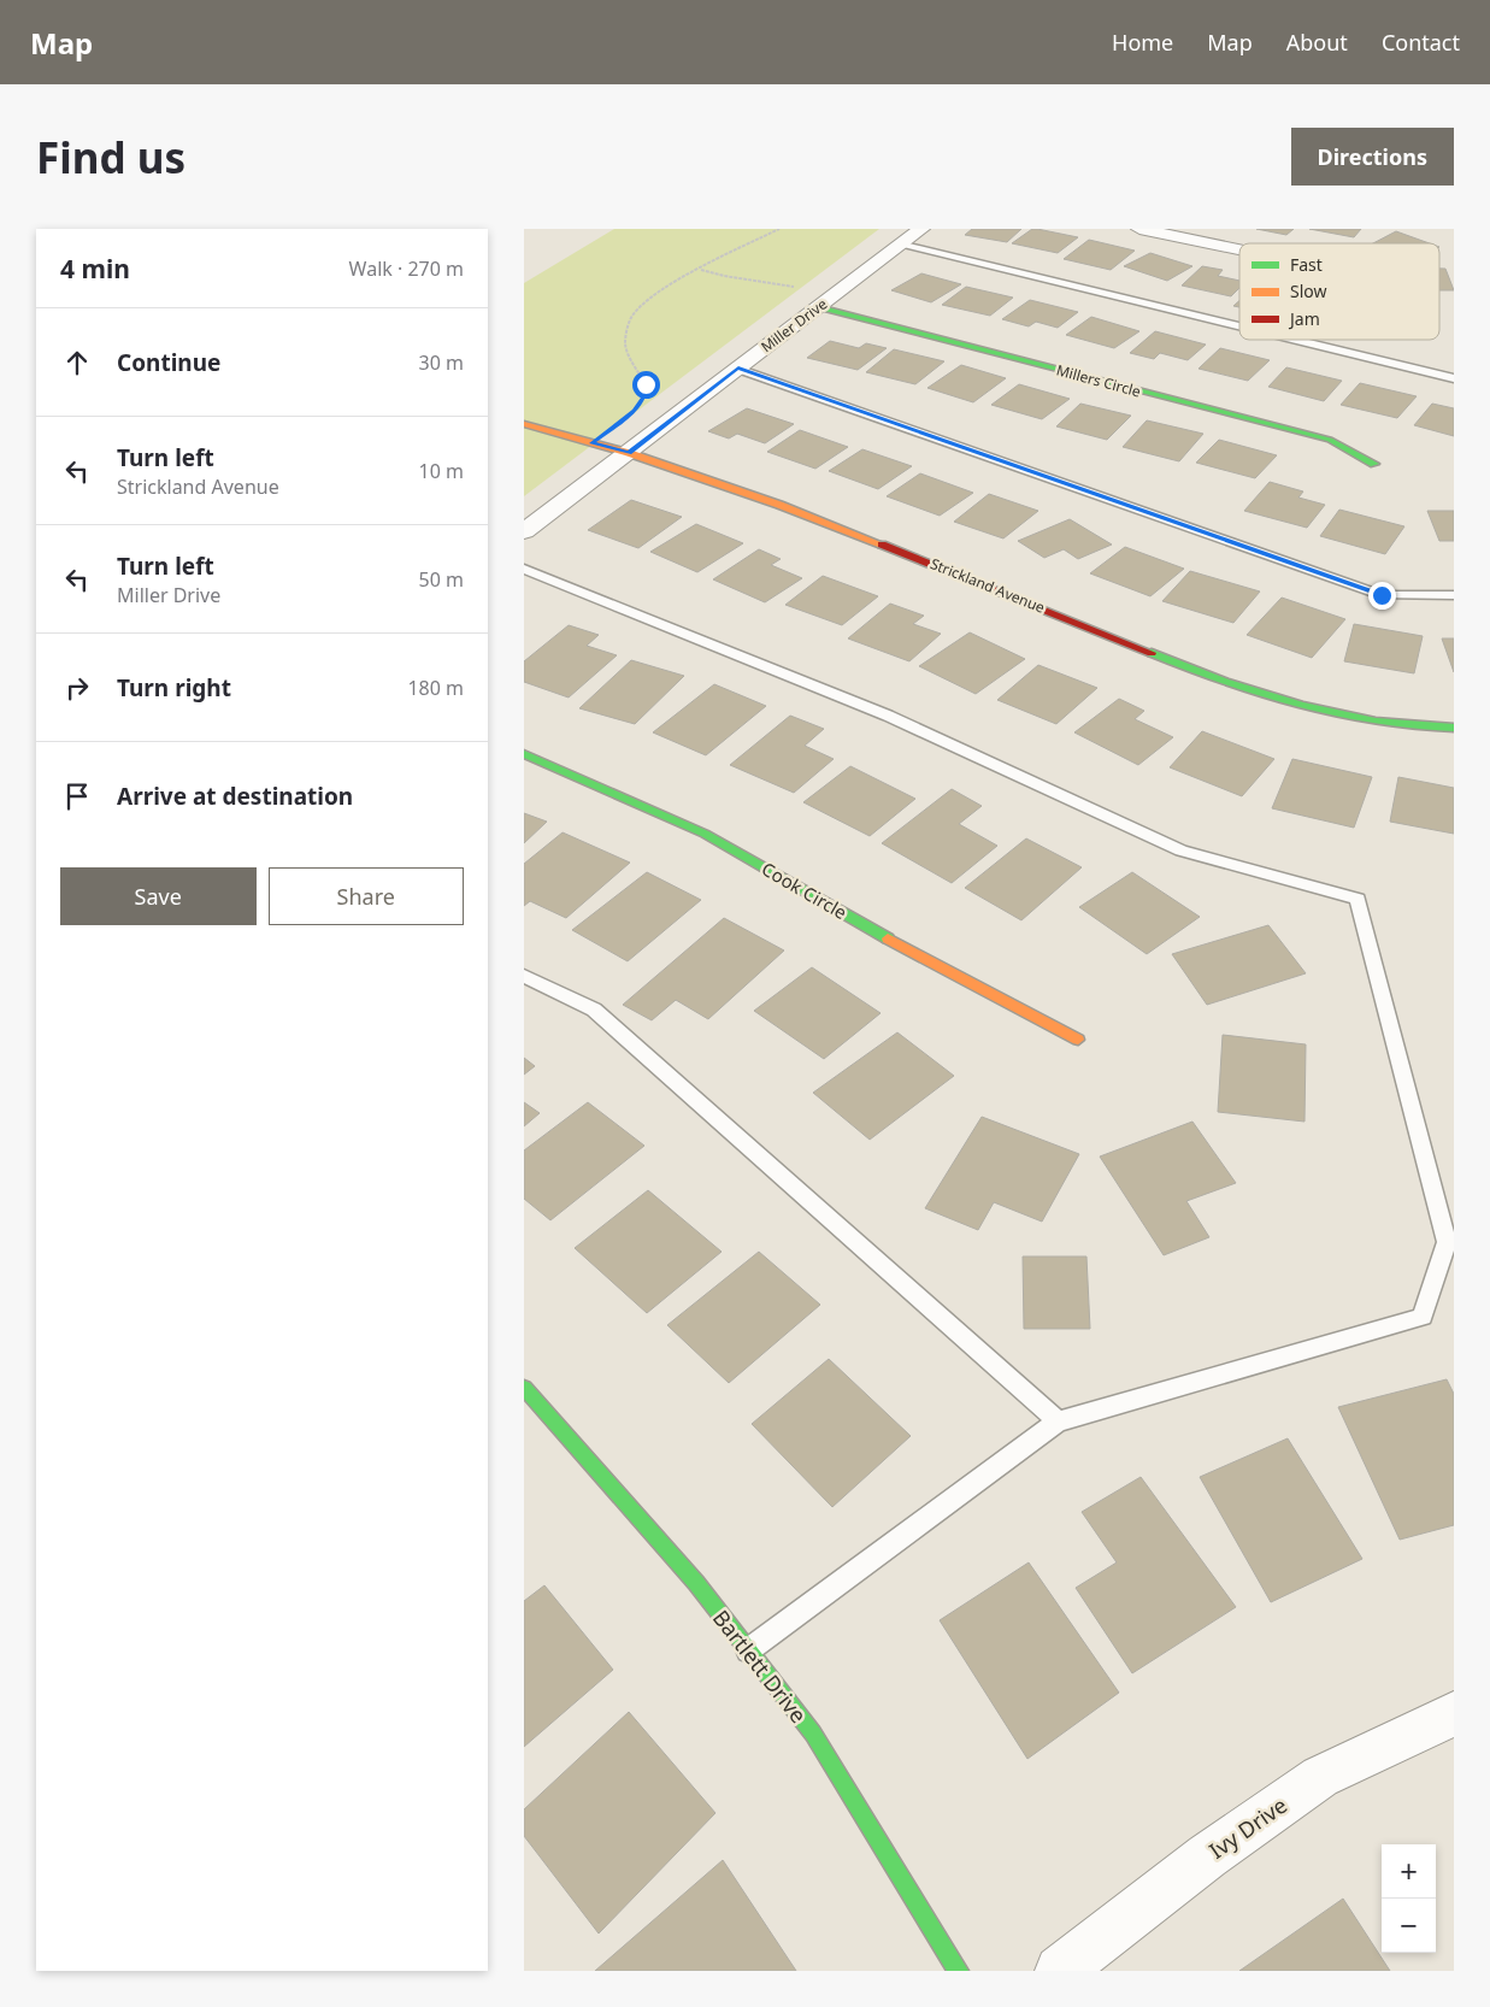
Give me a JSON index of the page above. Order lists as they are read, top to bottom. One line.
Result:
{"streets":{"street":["Miller Drive","Millers Circle","Strickland Avenue","Cook Circle","Bartlett Drive","Ivy Drive"]},"crossings":[["Miller Drive","Millers Circle"],["Miller Drive","Strickland Avenue"]],"legend":["Fast","Slow","Jam"],"page":{"header":"Map","nav":["Home","Map","About","Contact"],"buttons":["Directions",["Save","Share"]],"title":"Find us","heading":["4 min","Walk · 270 m"],"list":[["Continue","30 m"],["Turn left","Strickland Avenue","10 m"],["Turn left","Miller Drive","50 m"],["Turn right","180 m"],"Arrive at destination"],"map_buttons":["+","−"]}}
